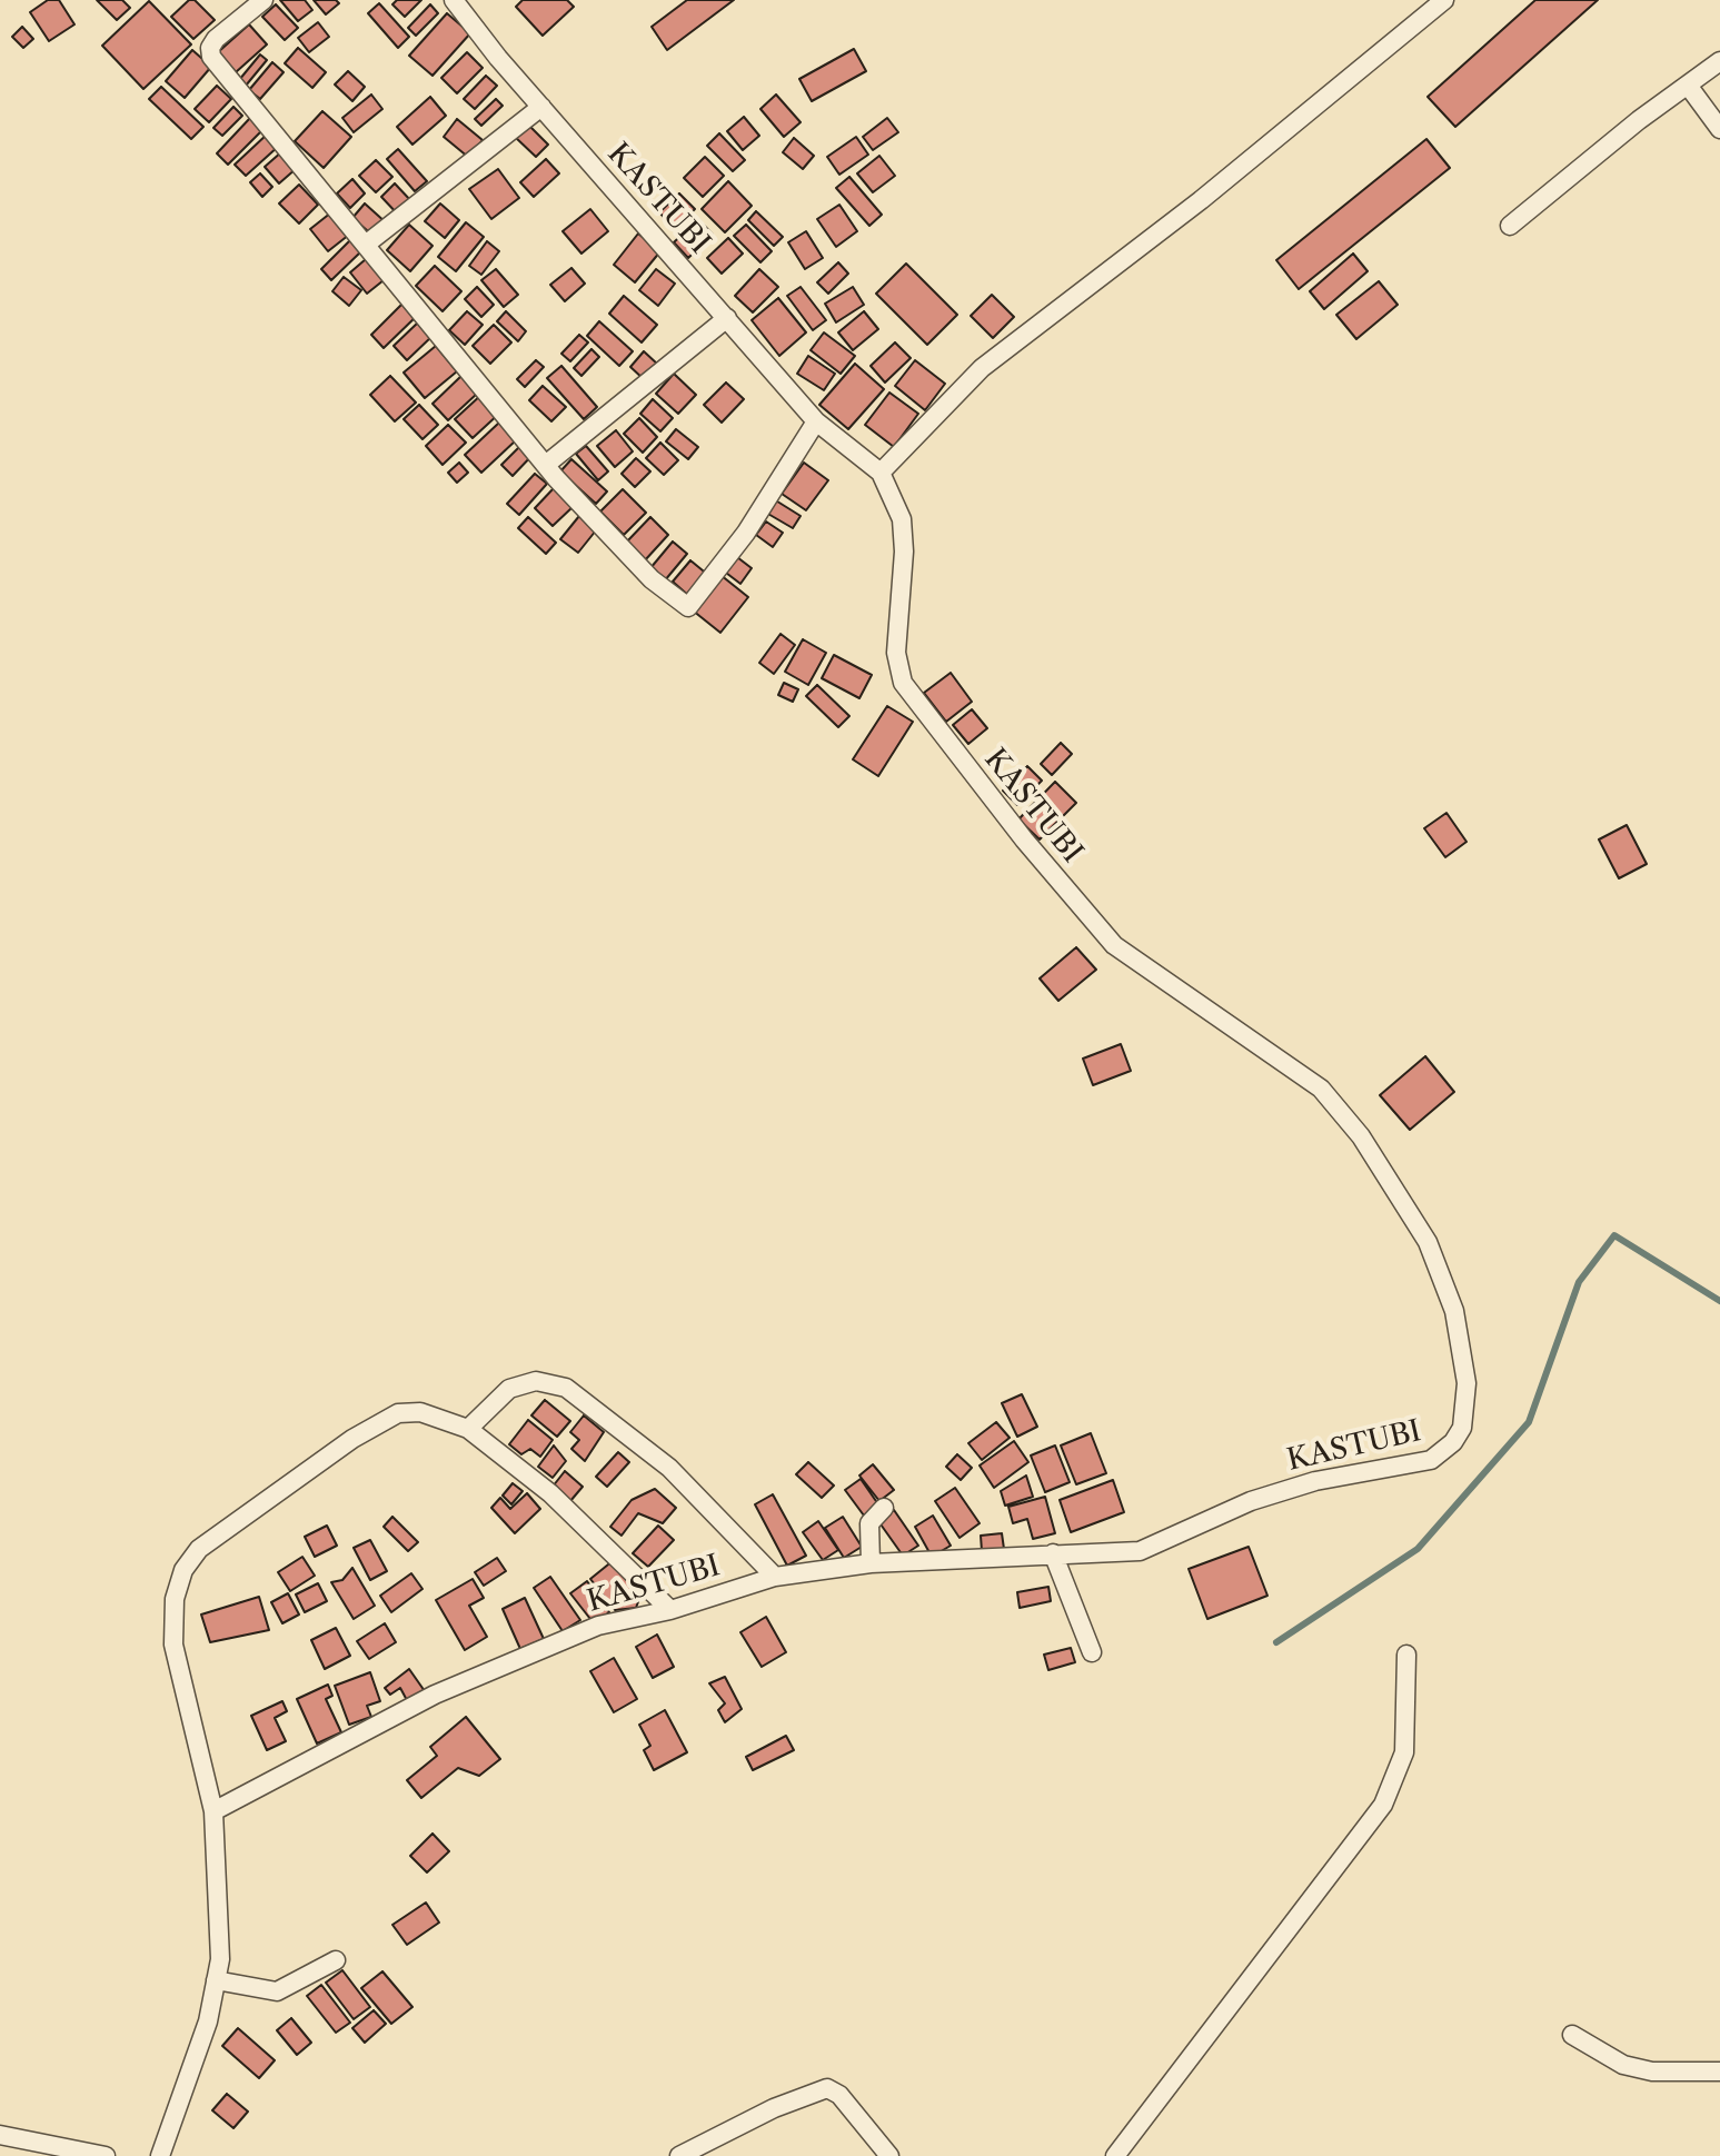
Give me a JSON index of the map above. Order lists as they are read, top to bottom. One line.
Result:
{"streets":{"street":["KASTUBI"]}}
